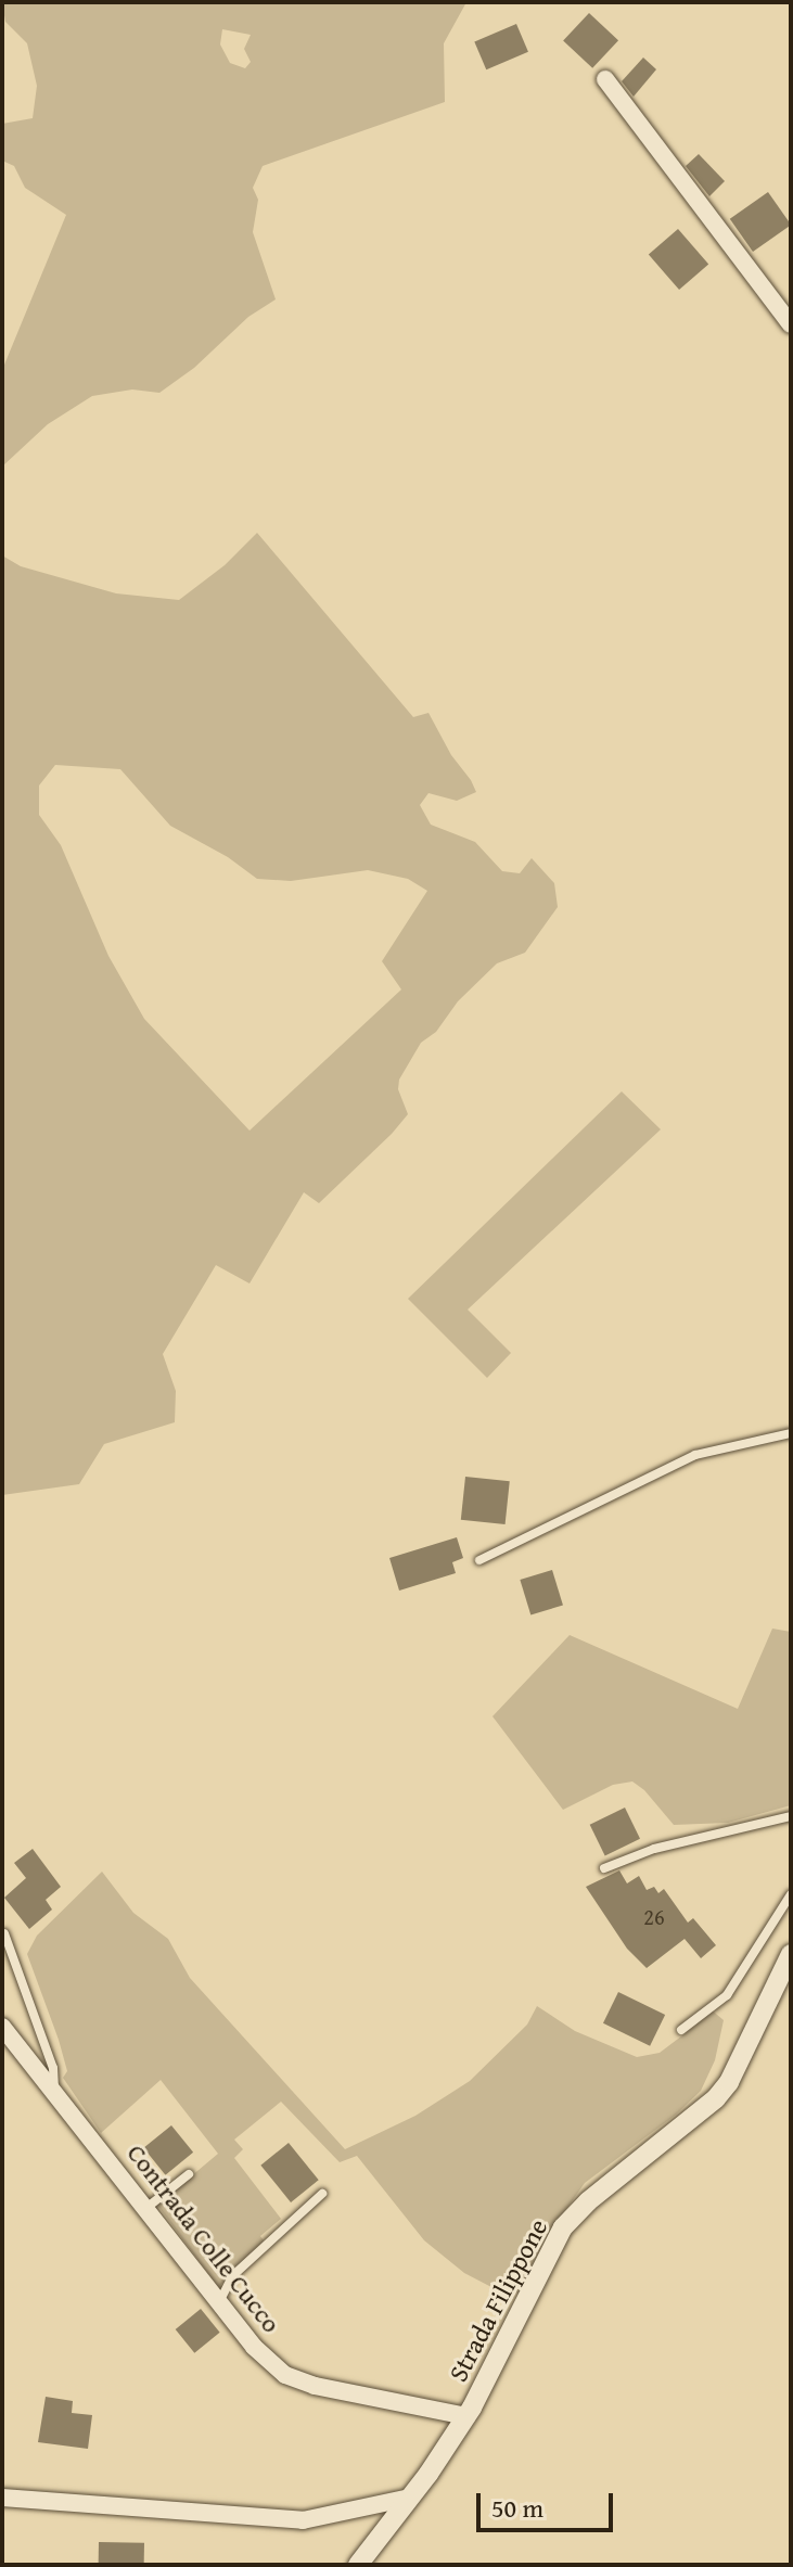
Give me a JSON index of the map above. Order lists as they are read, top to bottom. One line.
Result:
{"streets":{"street":["Contrada Colle Cucco","Strada Filippone"]},"crossings":[["Contrada Colle Cucco","Strada Filippone"]],"house_numbers":["26"],"scale_bar":"50 m"}
